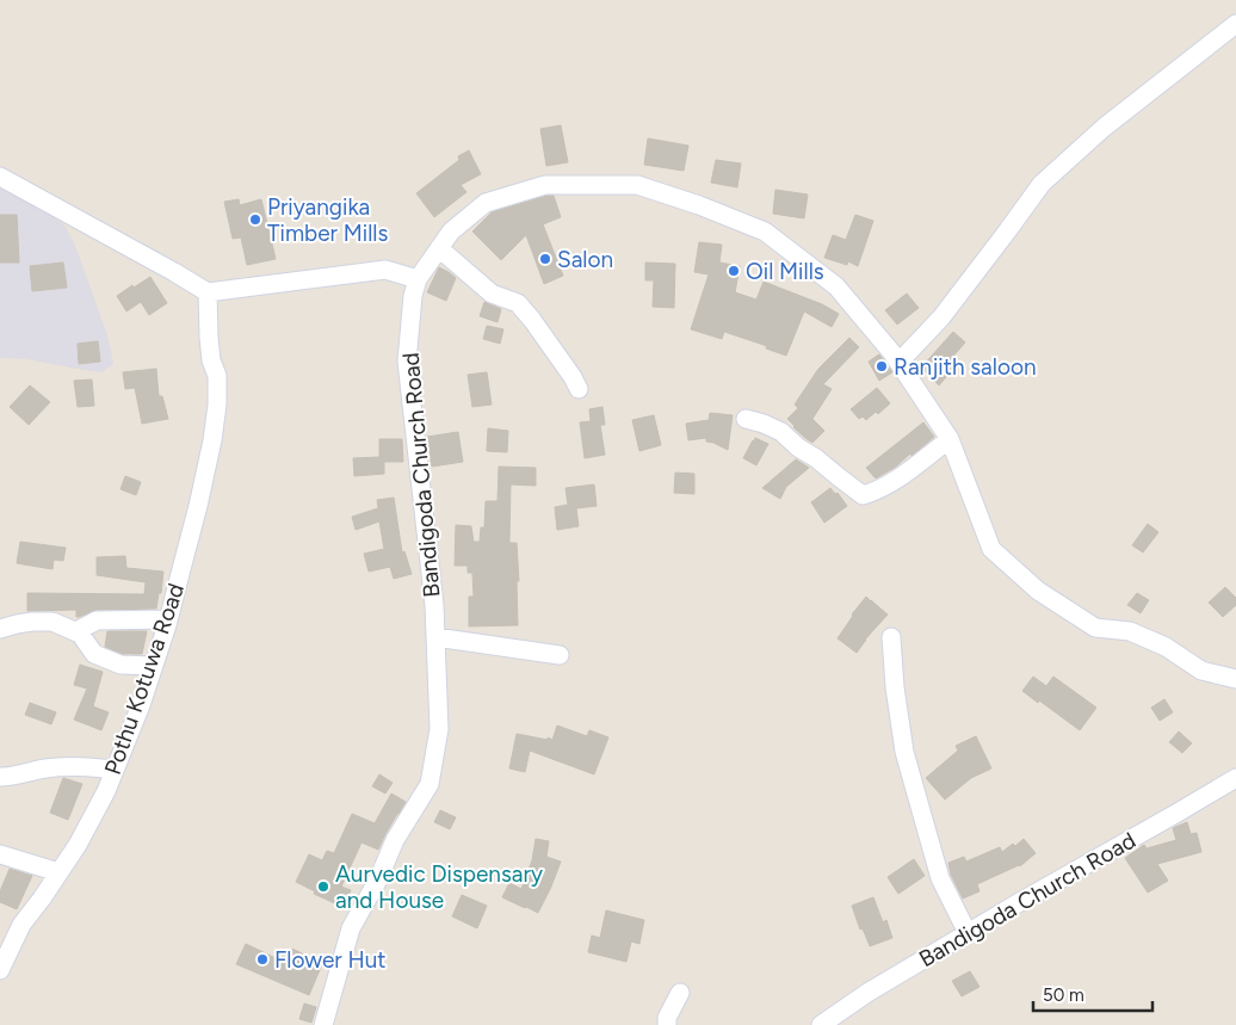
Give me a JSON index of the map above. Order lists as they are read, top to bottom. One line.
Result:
{"streets":{"street":["Bandigoda Church Road","Pothu Kotuwa Road"]},"places":["Priyangika Timber Mills","Salon","Oil Mills","Ranjith saloon","Aurvedic Dispensary and House","Flower Hut"],"scale_bar":"50 m"}
